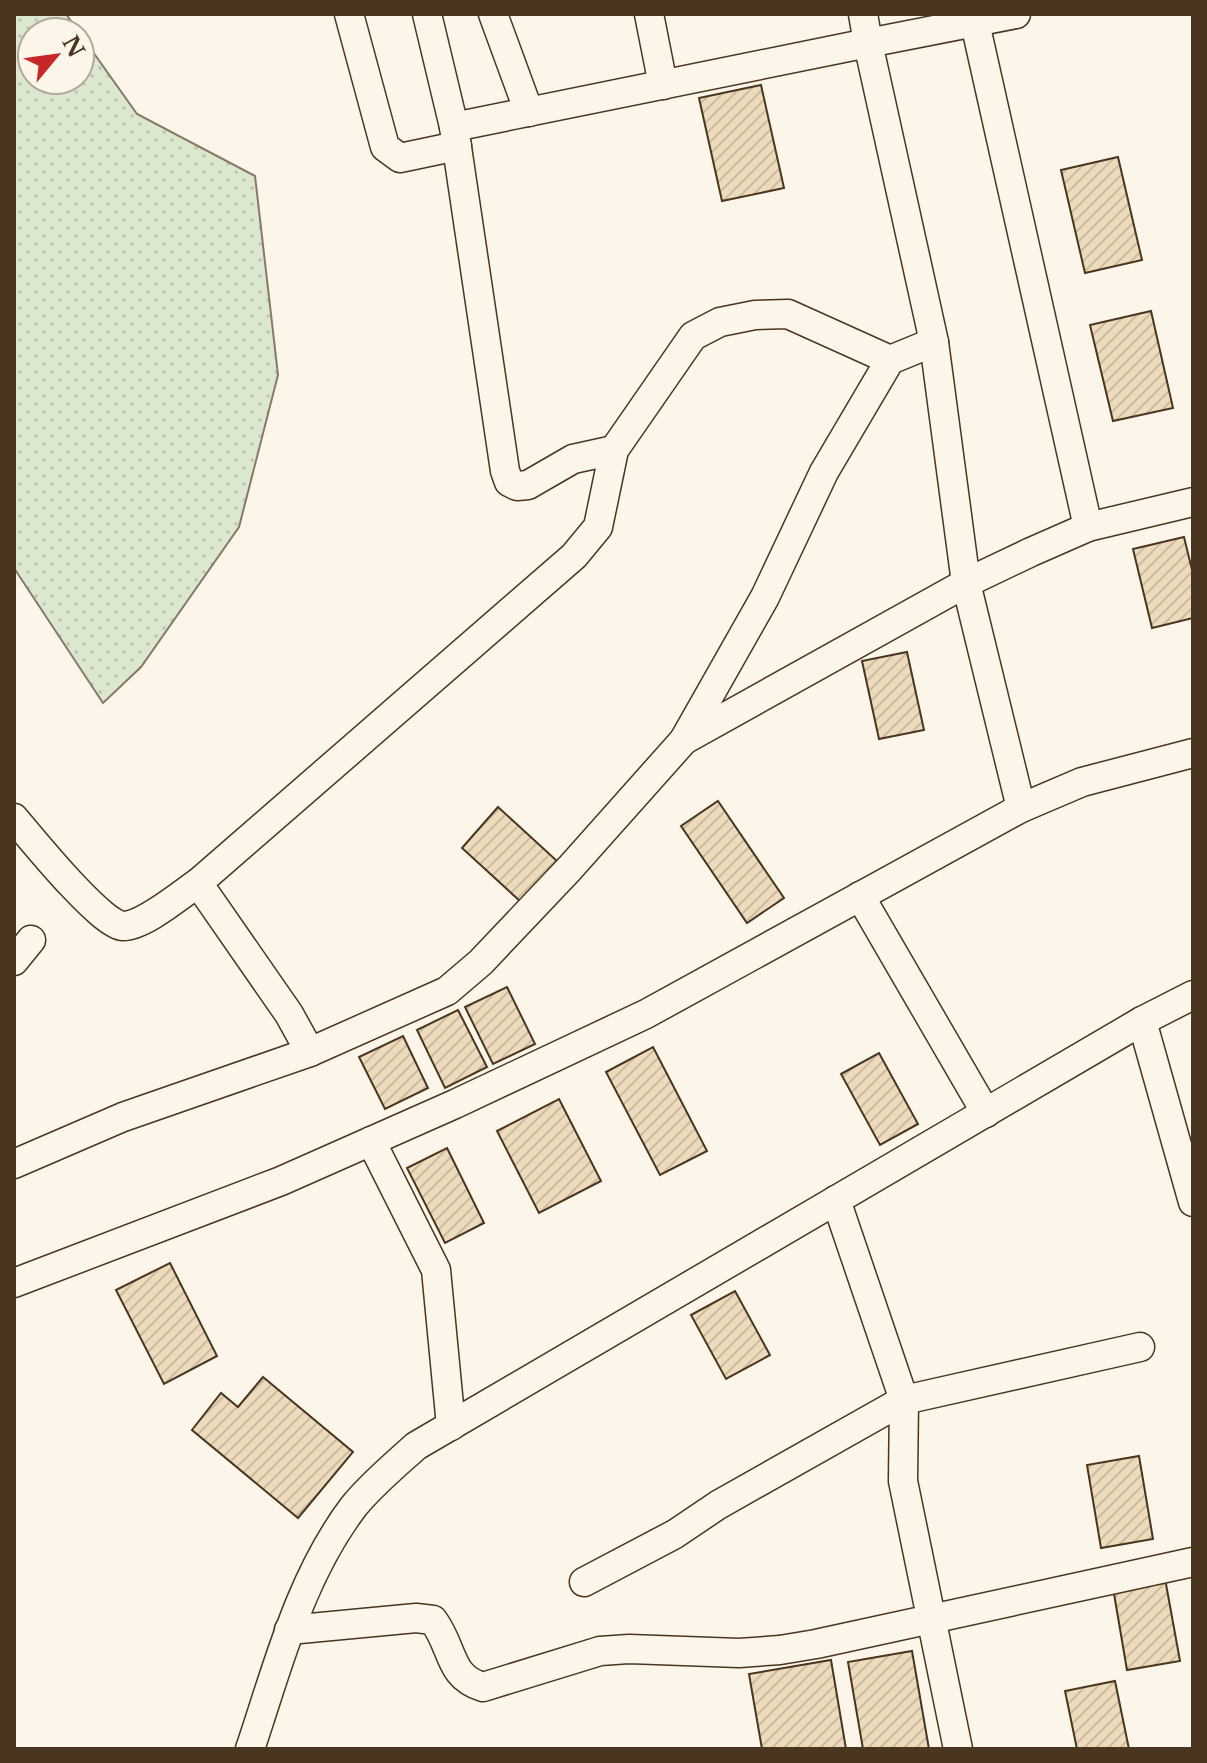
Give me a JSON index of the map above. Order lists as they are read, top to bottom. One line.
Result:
{"north":"top right"}
